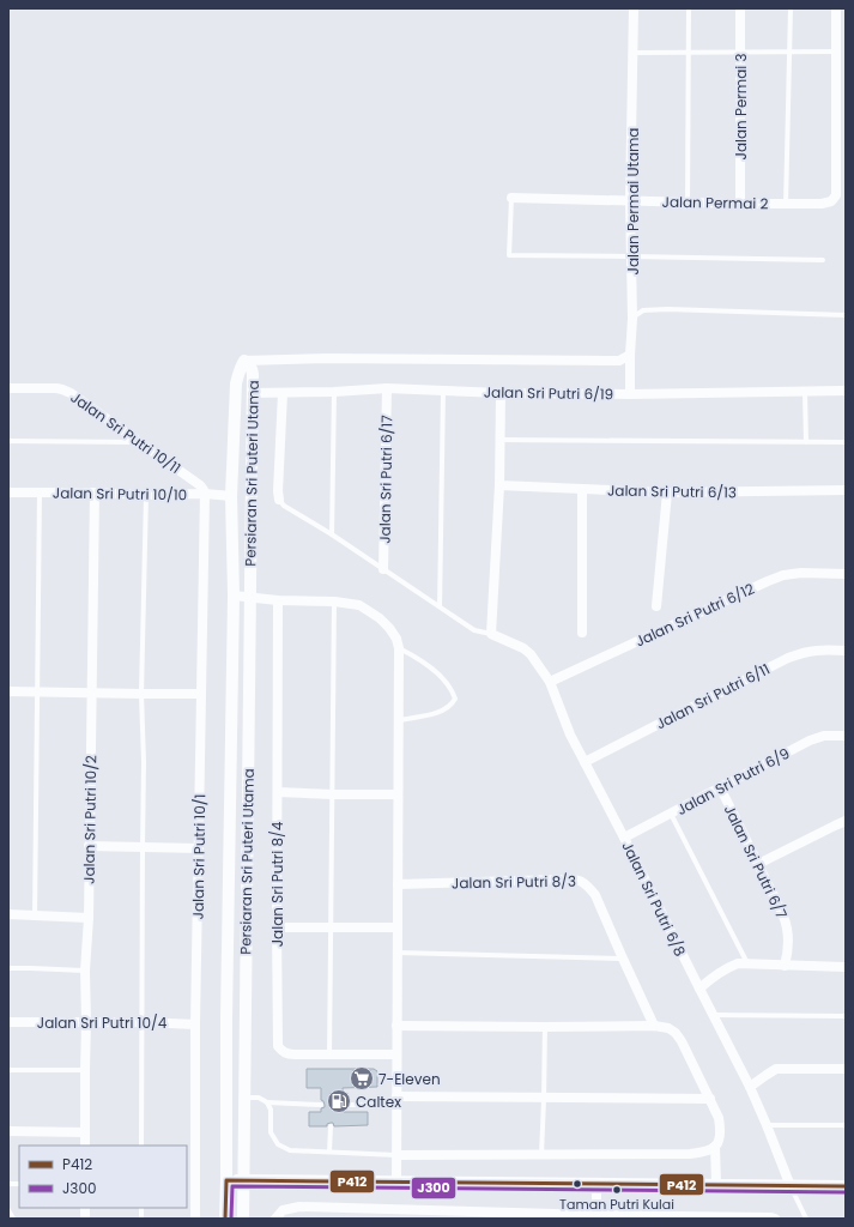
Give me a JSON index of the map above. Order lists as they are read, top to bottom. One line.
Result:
{"streets":{"street":["Jalan Permai 3","Jalan Permai Utama","Jalan Permai 2","Jalan Sri Putri 6/19","Jalan Sri Putri 10/11","Persiaran Sri Puteri Utama","Jalan Sri Putri 6/17","Jalan Sri Putri 6/13","Jalan Sri Putri 10/10","Jalan Sri Putri 6/12","Jalan Sri Putri 6/11","Jalan Sri Putri 6/9","Jalan Sri Putri 10/2","Jalan Sri Putri 10/1","Jalan Sri Putri 6/7","Jalan Sri Putri 8/3","Jalan Sri Putri 8/4","Jalan Sri Putri 6/8","Jalan Sri Putri 10/4"]},"crossings":[["Jalan Permai 3","Jalan Permai 2"],["Jalan Permai Utama","Jalan Permai 2"],["Jalan Permai Utama","Jalan Sri Putri 6/19"],["Jalan Sri Putri 6/19","Persiaran Sri Puteri Utama"],["Jalan Sri Putri 6/19","Jalan Sri Putri 6/17"],["Jalan Sri Putri 10/11","Jalan Sri Putri 10/10"],["Jalan Sri Putri 10/11","Jalan Sri Putri 10/1"],["Persiaran Sri Puteri Utama","Jalan Sri Putri 10/10"],["Jalan Sri Putri 10/10","Jalan Sri Putri 10/2"],["Jalan Sri Putri 10/10","Jalan Sri Putri 10/1"],["Jalan Sri Putri 6/12","Jalan Sri Putri 6/8"],["Jalan Sri Putri 6/11","Jalan Sri Putri 6/8"],["Jalan Sri Putri 6/9","Jalan Sri Putri 6/7"],["Jalan Sri Putri 6/9","Jalan Sri Putri 6/8"],["Jalan Sri Putri 10/2","Jalan Sri Putri 10/4"],["Jalan Sri Putri 10/1","Jalan Sri Putri 10/4"]],"places":{"supermarket":["7-Eleven"],"fuel station":["Caltex"],"other":["Taman Putri Kulai"]},"lines":["transit line P412","transit line J300"],"legend":["P412","J300"]}
